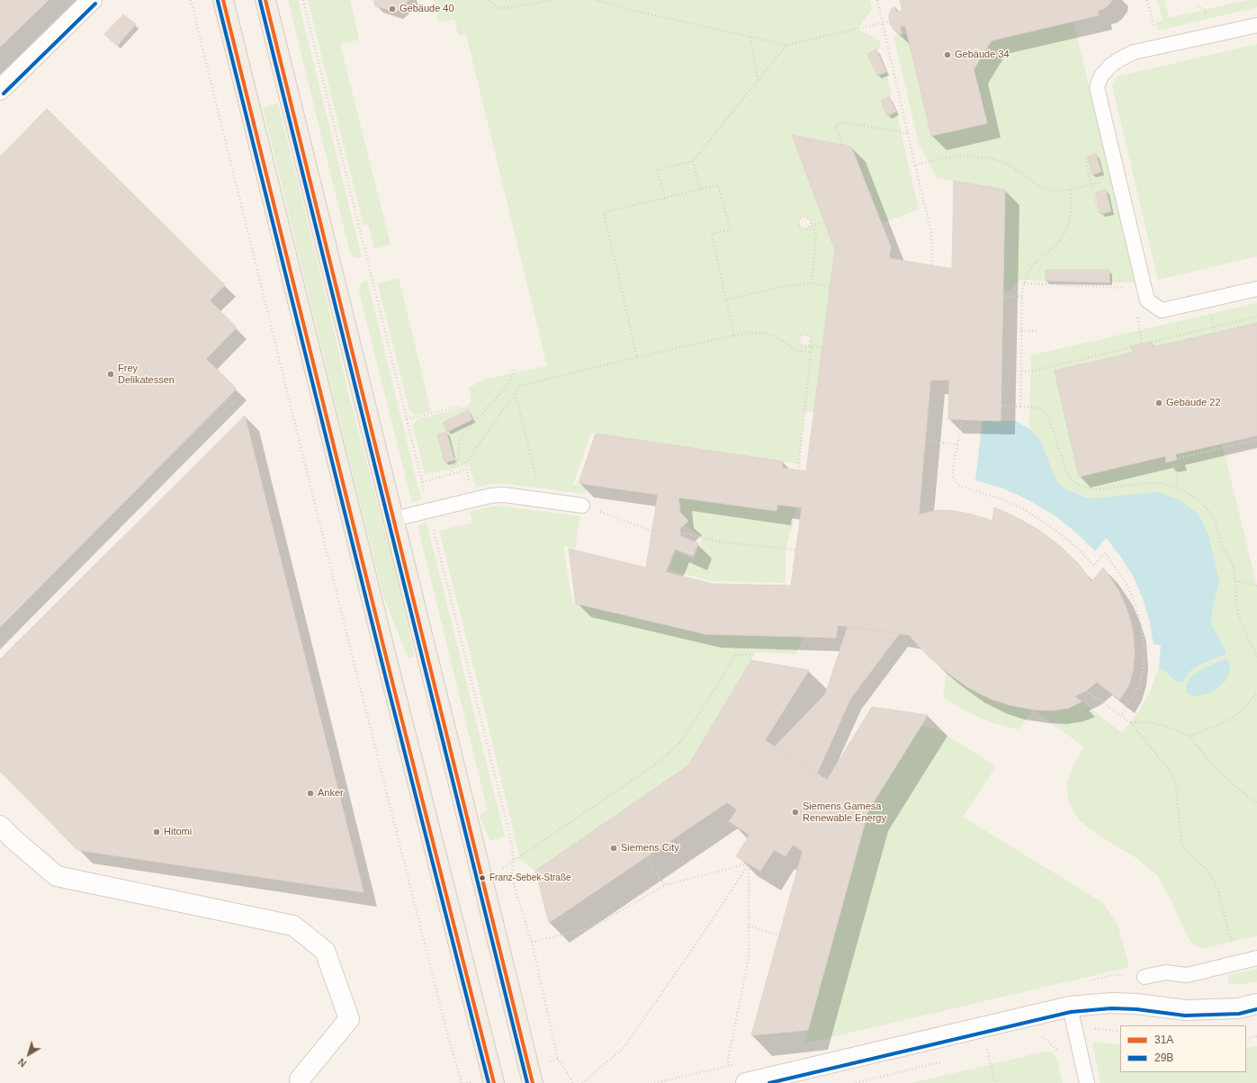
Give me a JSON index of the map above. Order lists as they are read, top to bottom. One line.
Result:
{"places":["Gebäude 40","Gebäude 34","Frey Delikatessen","Gebäude 22","Anker","Siemens Gamesa Renewable Energy","Hitomi","Siemens City","Franz-Sebek-Straße"],"lines":["transit line 31A","transit line 29B"],"legend":["31A","29B"],"north":"bottom left"}
